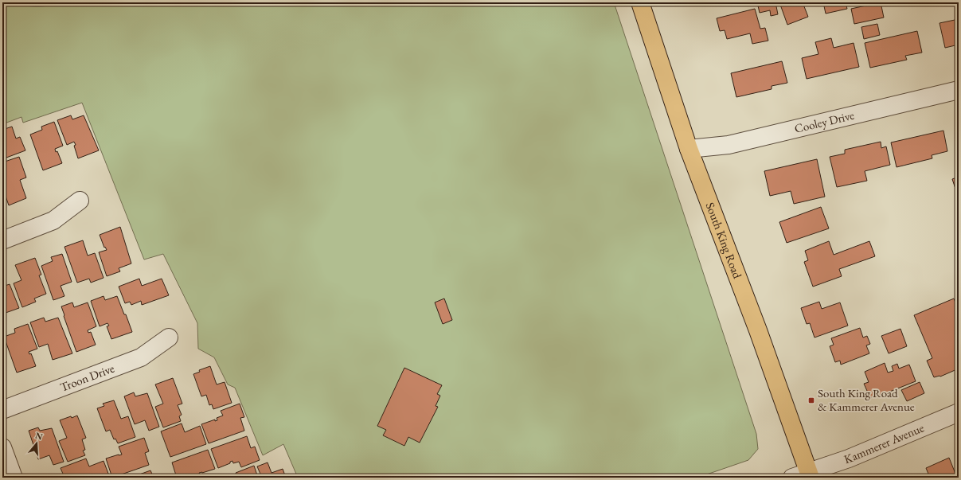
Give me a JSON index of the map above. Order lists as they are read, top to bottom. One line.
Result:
{"streets":{"main road":["South King Road"],"street":["Cooley Drive","Troon Drive","Kammerer Avenue"]},"crossings":[["Cooley Drive","South King Road"],["South King Road","Kammerer Avenue"]],"places":{"transit":["South King Road & Kammerer Avenue"]},"north":"top"}
